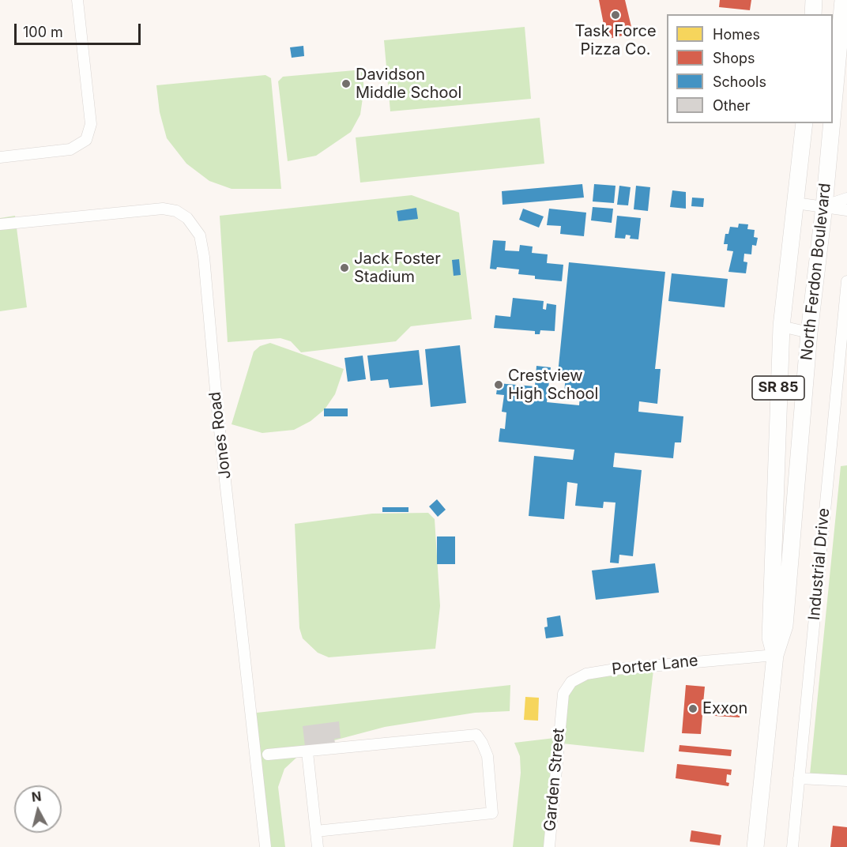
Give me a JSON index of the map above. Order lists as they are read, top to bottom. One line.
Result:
{"streets":{"main road":["North Ferdon Boulevard","SR 85"],"street":["Jones Road","Industrial Drive","Porter Lane","Garden Street"]},"crossings":[["North Ferdon Boulevard","Porter Lane"],["Porter Lane","Garden Street"]],"places":["Task Force Pizza Co.","Davidson Middle School","Jack Foster Stadium","Crestview High School","Exxon"],"legend":["Homes","Shops","Schools","Other"],"scale_bar":"100 m","north":"top"}
